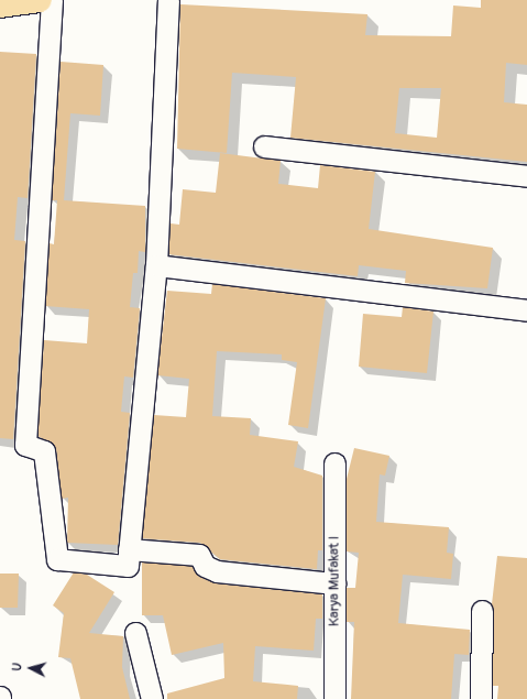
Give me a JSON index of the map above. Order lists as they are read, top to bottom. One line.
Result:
{"streets":{"street":["Karya Mufakat I"]},"north":"left"}
